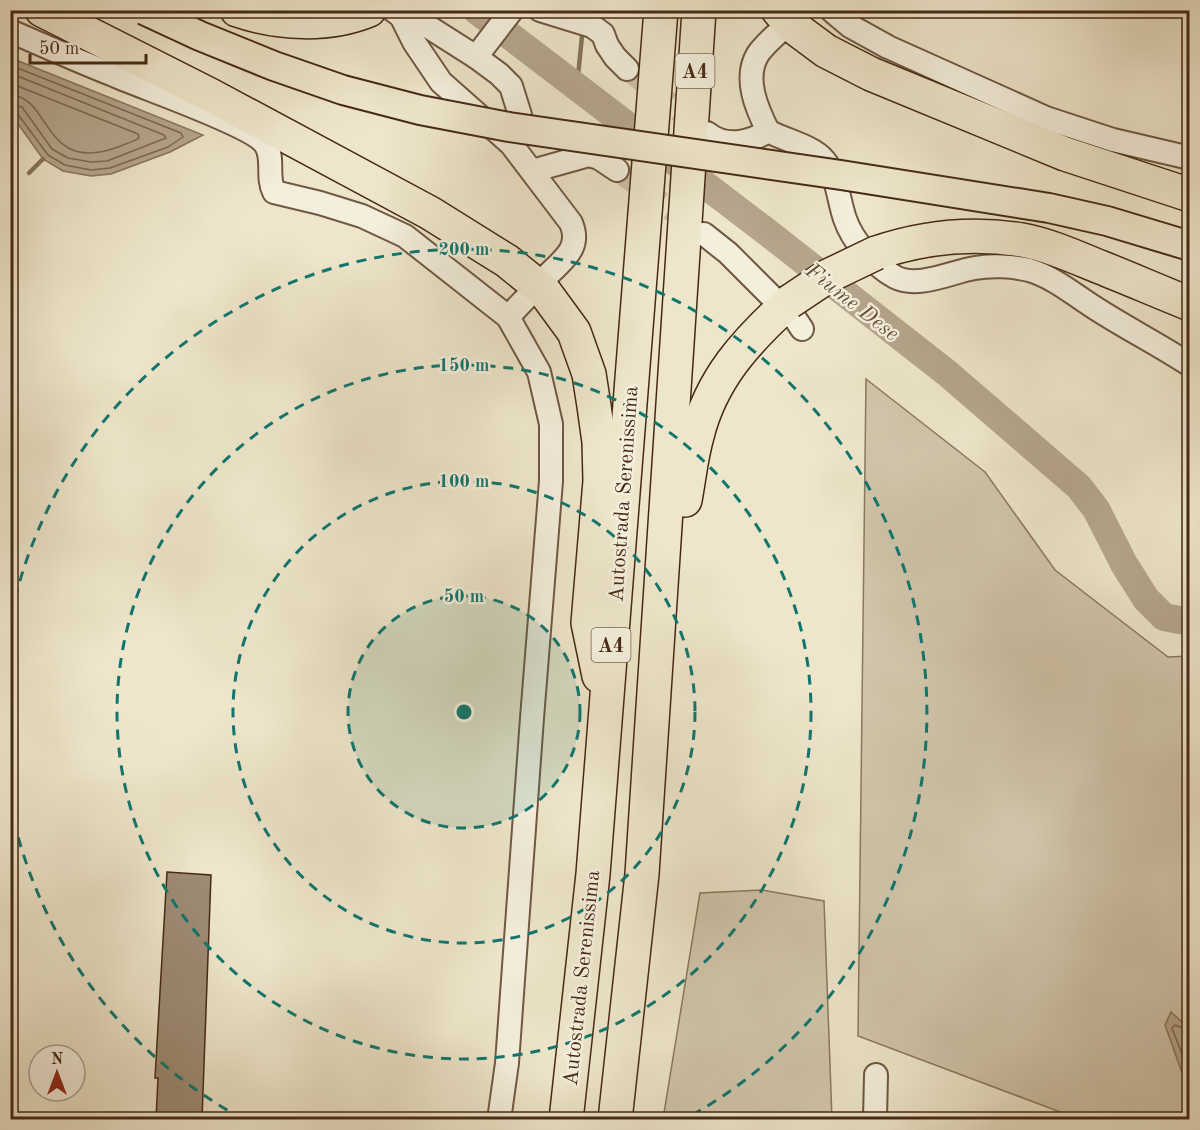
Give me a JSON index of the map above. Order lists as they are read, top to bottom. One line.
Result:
{"streets":{"highway":["A4","Autostrada Serenissima"]},"water":["Fiume Dese"],"scale_bar":"50 m","north":"top","rings":["200 m","150 m","100 m","50 m"]}
